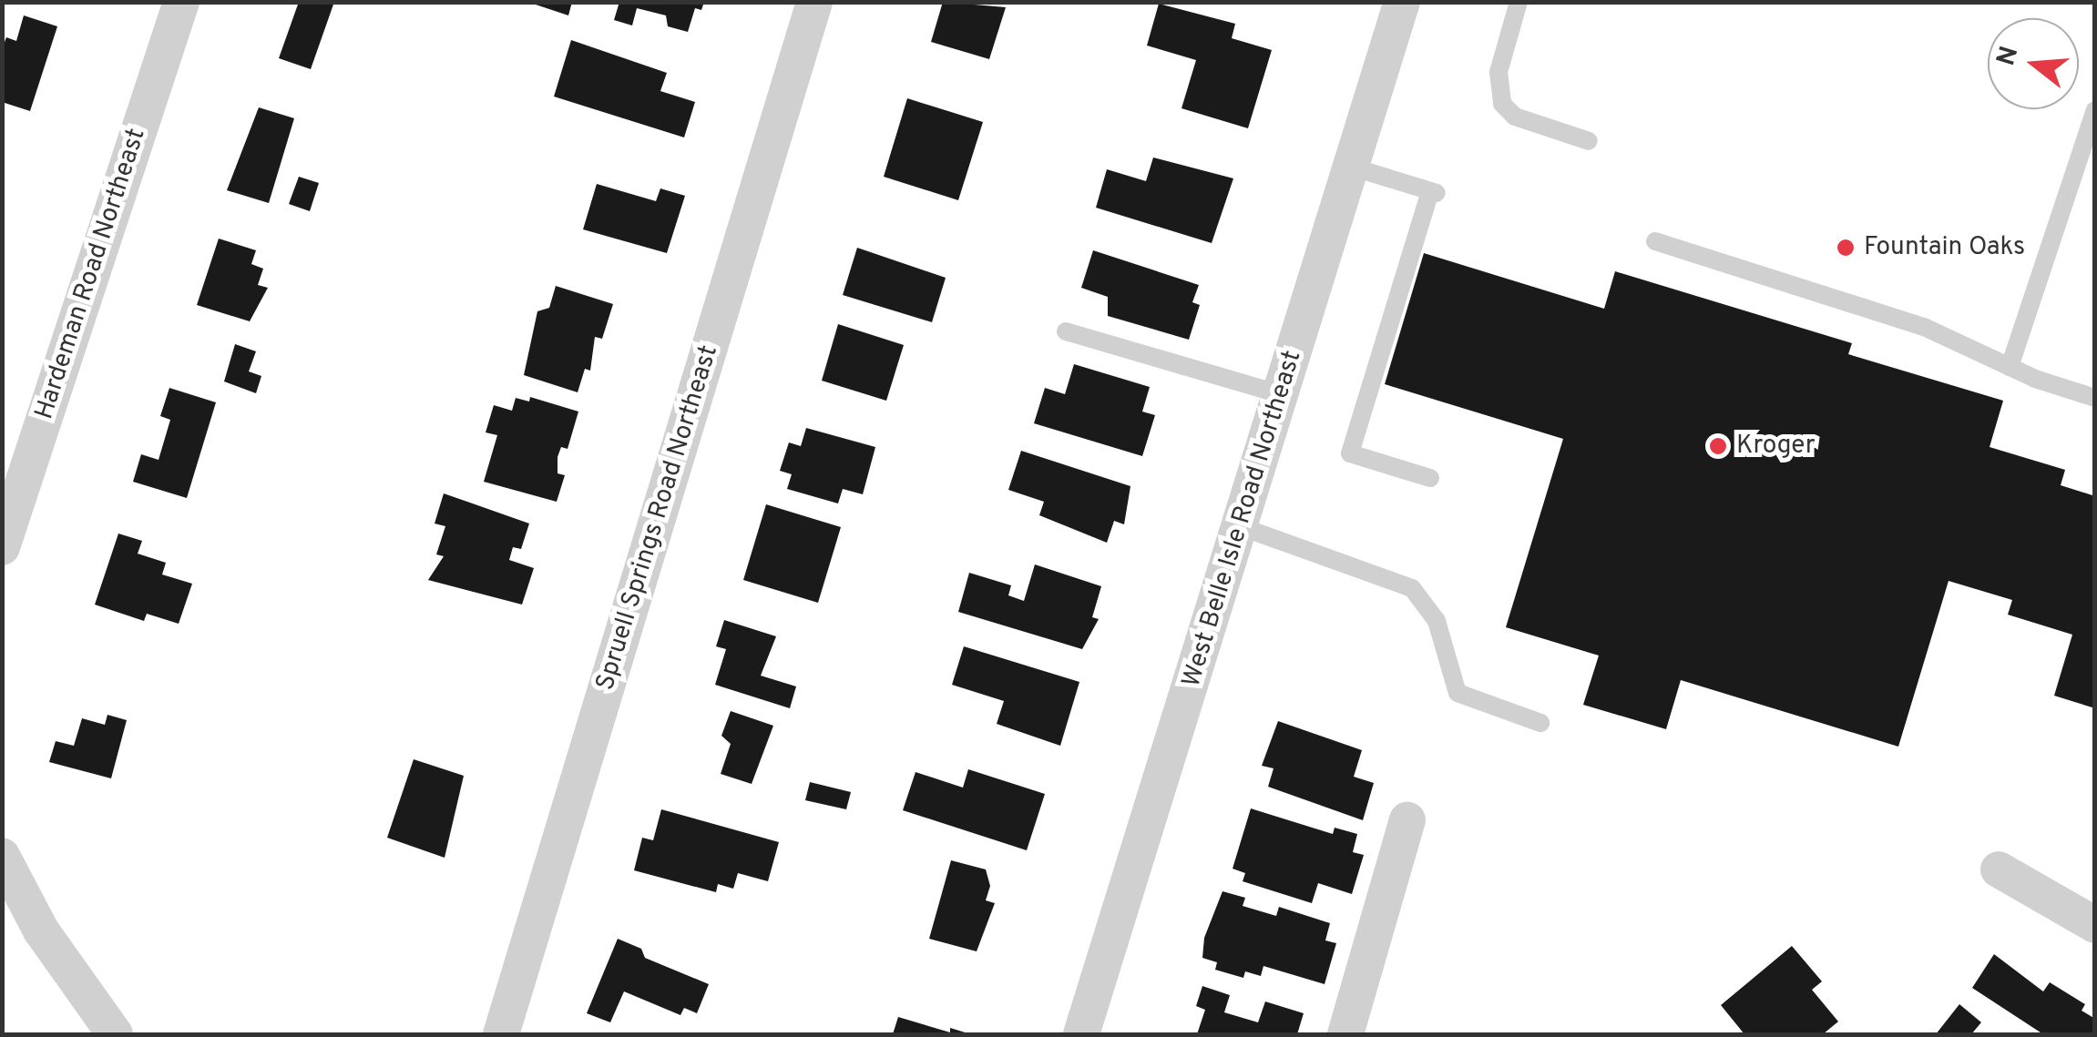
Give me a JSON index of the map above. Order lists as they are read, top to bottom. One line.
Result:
{"streets":{"street":["Hardeman Road Northeast","Spruell Springs Road Northeast","West Belle Isle Road Northeast"]},"places":["Fountain Oaks","Kroger"],"north":"left"}
